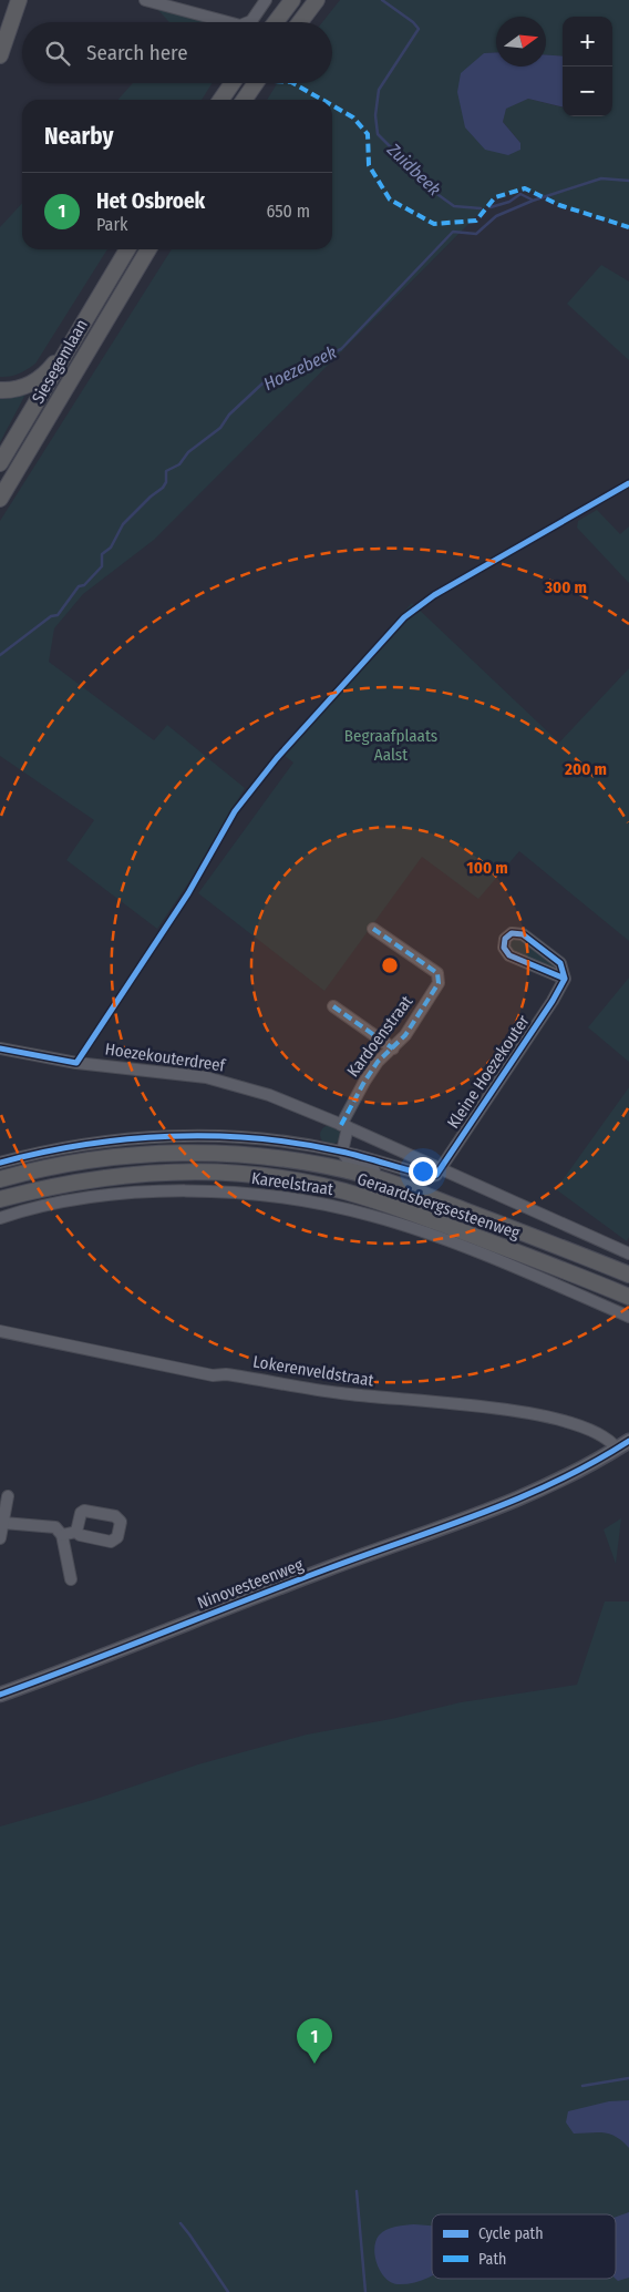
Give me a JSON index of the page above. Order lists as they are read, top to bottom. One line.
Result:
{"streets":{"highway":["Siesegemlaan","Geraardsbergsesteenweg"],"main road":["Ninovesteenweg"],"street":["Kardoenstraat","Hoezekouterdreef","Kleine Hoezekouter","Kareelstraat","Lokerenveldstraat"]},"crossings":[["Kardoenstraat","Hoezekouterdreef"],["Hoezekouterdreef","Kleine Hoezekouter"],["Lokerenveldstraat","Ninovesteenweg"]],"water":["Zuidbeek","Hoezebeek"],"parks":["Begraafplaats Aalst"],"legend":["Cycle path","Path"],"north":"right","page":{"map_buttons":["+","−"],"search":"Search here","heading":"Nearby","list":[{"mark":"1","name":"Het Osbroek","note":"Park","value":"650 m"}],"pins":"1"},"rings":["300 m","200 m","100 m"]}
